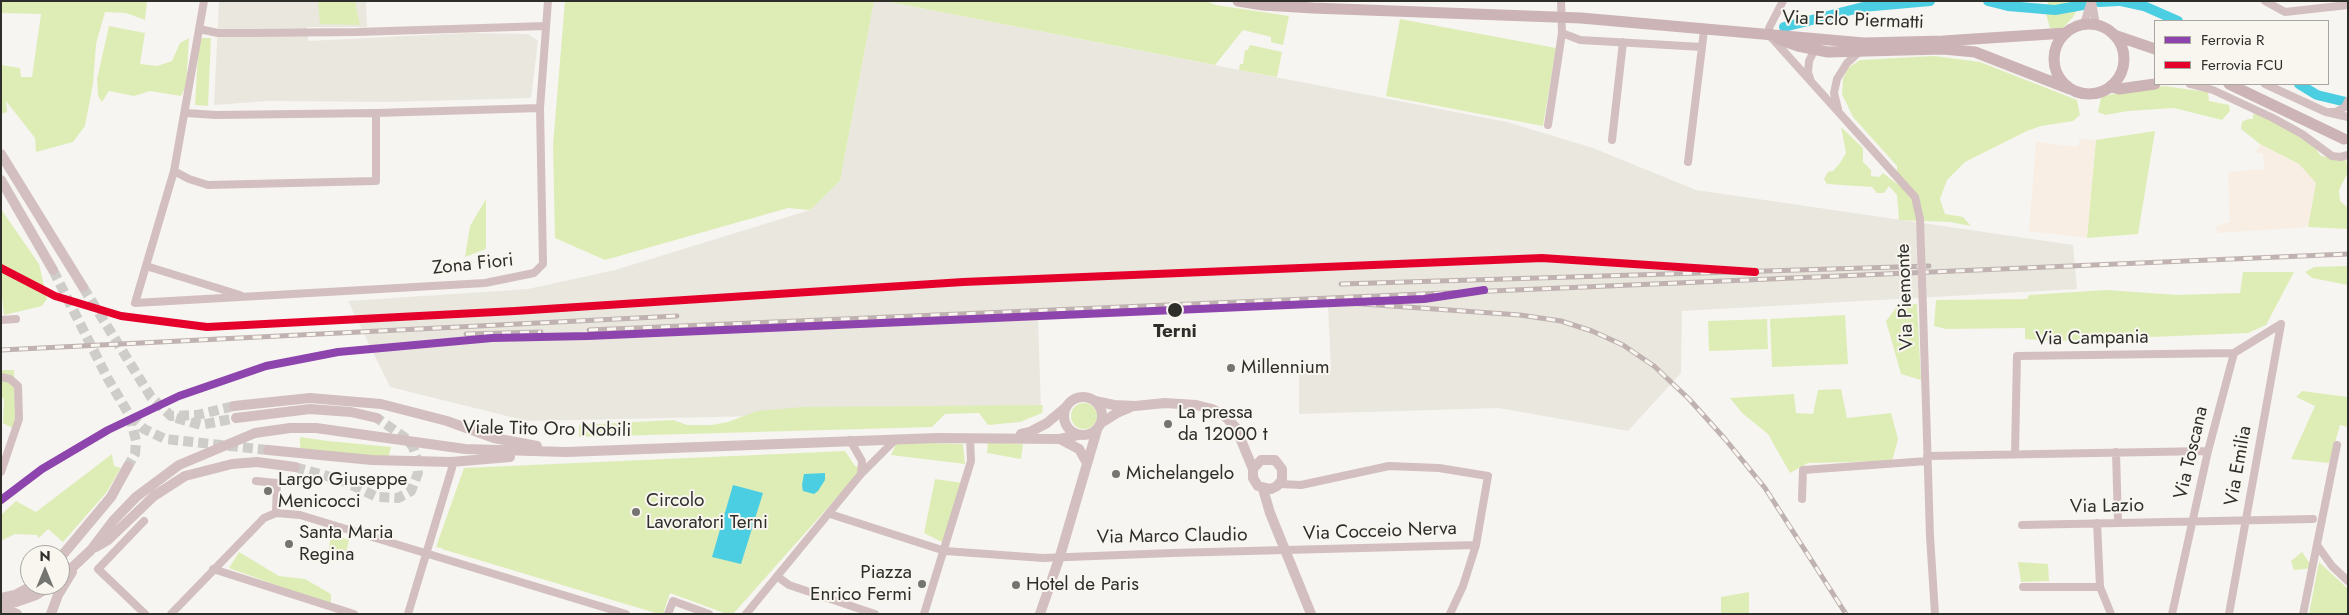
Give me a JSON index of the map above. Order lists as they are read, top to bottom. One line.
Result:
{"streets":{"main road":["Via Eclo Piermatti"],"street":["Zona Fiori","Via Piemonte","Via Campania","Viale Tito Oro Nobili","Via Toscana","Via Emilia","Via Lazio","Via Cocceio Nerva","Via Marco Claudio"]},"crossings":[["Via Eclo Piermatti","Via Piemonte"],["Via Campania","Via Toscana"],["Via Campania","Via Emilia"],["Via Toscana","Via Emilia"],["Via Toscana","Via Lazio"],["Via Emilia","Via Lazio"],["Via Cocceio Nerva","Via Marco Claudio"]],"places":["Terni","Millennium","La pressa da 12000 t","Michelangelo","Largo Giuseppe Menicocci","Circolo Lavoratori Terni","Santa Maria Regina","Piazza Enrico Fermi","Hotel de Paris"],"lines":["rail line FCU","rail line R"],"legend":["Ferrovia R","Ferrovia FCU"],"north":"top"}
